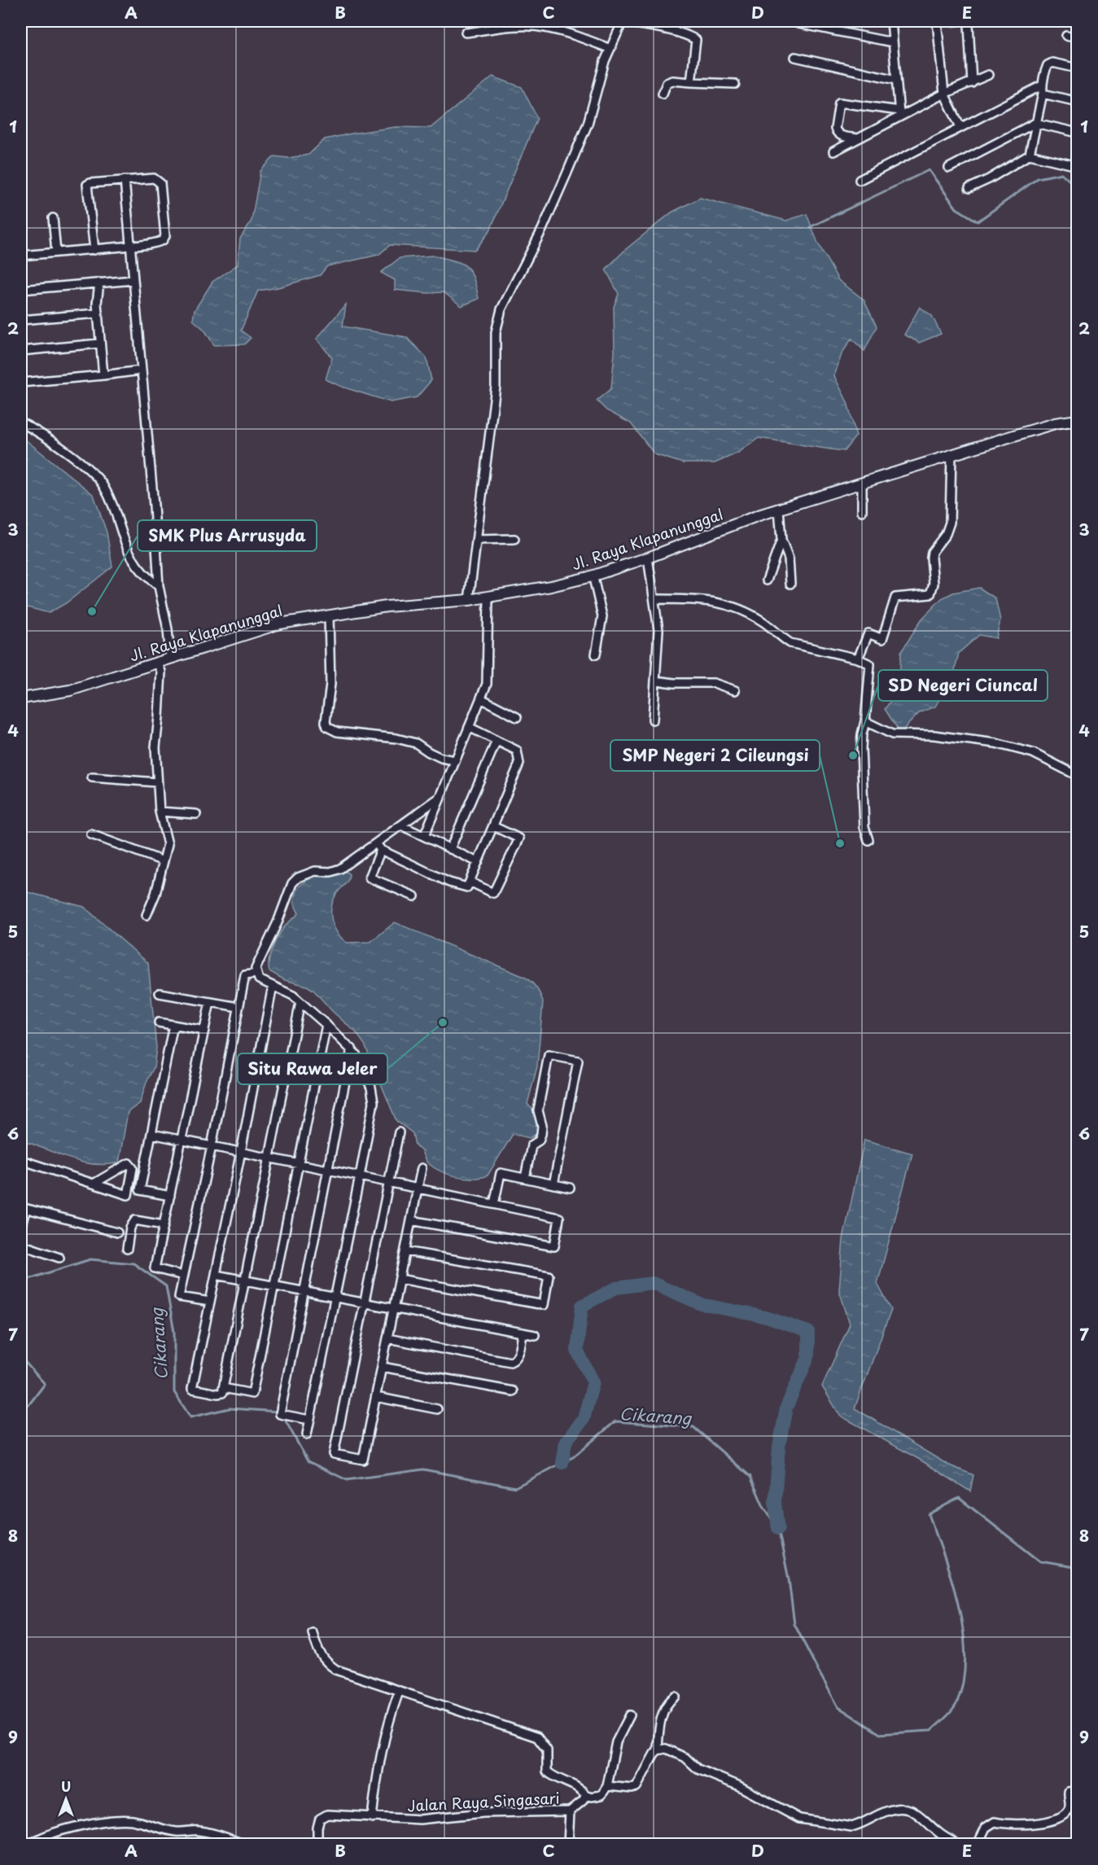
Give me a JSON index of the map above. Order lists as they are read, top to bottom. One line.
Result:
{"streets":{"street":["Jl. Raya Klapanunggal","Jalan Raya Singasari"]},"water":["Cikarang"],"places":["SMK Plus Arrusyda","SD Negeri Ciuncal","SMP Negeri 2 Cileungsi","Situ Rawa Jeler"],"north":"top","grid":{"columns":["A","B","C","D","E"],"rows":["1","2","3","4","5","6","7","8","9"]}}
